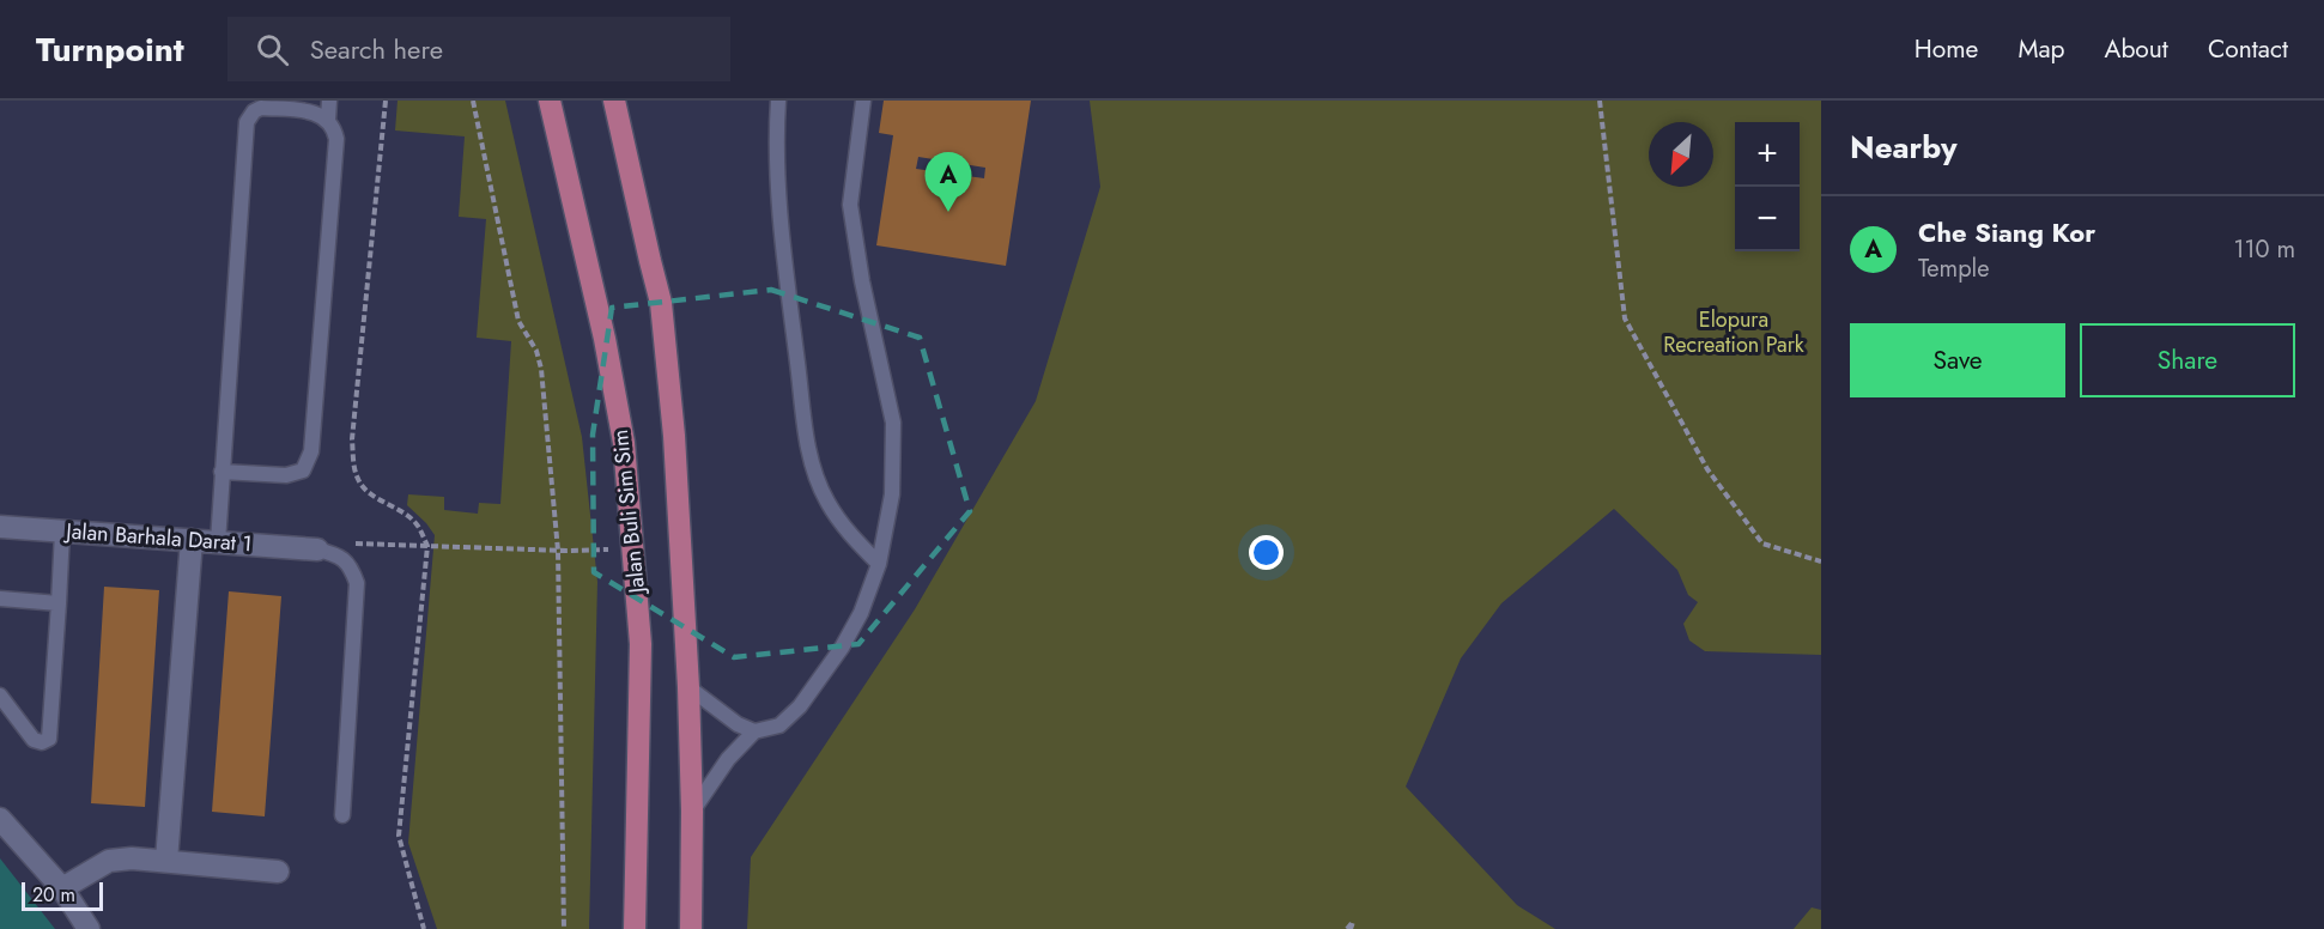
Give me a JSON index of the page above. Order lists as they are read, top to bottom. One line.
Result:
{"streets":{"main road":["Jalan Buli Sim Sim"],"street":["Jalan Barhala Darat 1"]},"parks":["Elopura Recreation Park"],"scale_bar":"20 m","north":"bottom left","page":{"header":"Turnpoint","search":"Search here","nav":["Home","Map","About","Contact"],"heading":"Nearby","map_buttons":["+","−"],"pins":"A","list":[{"mark":"A","name":"Che Siang Kor","note":"Temple","value":"110 m"}],"buttons":["Save","Share"],"scale":"20 m"}}
